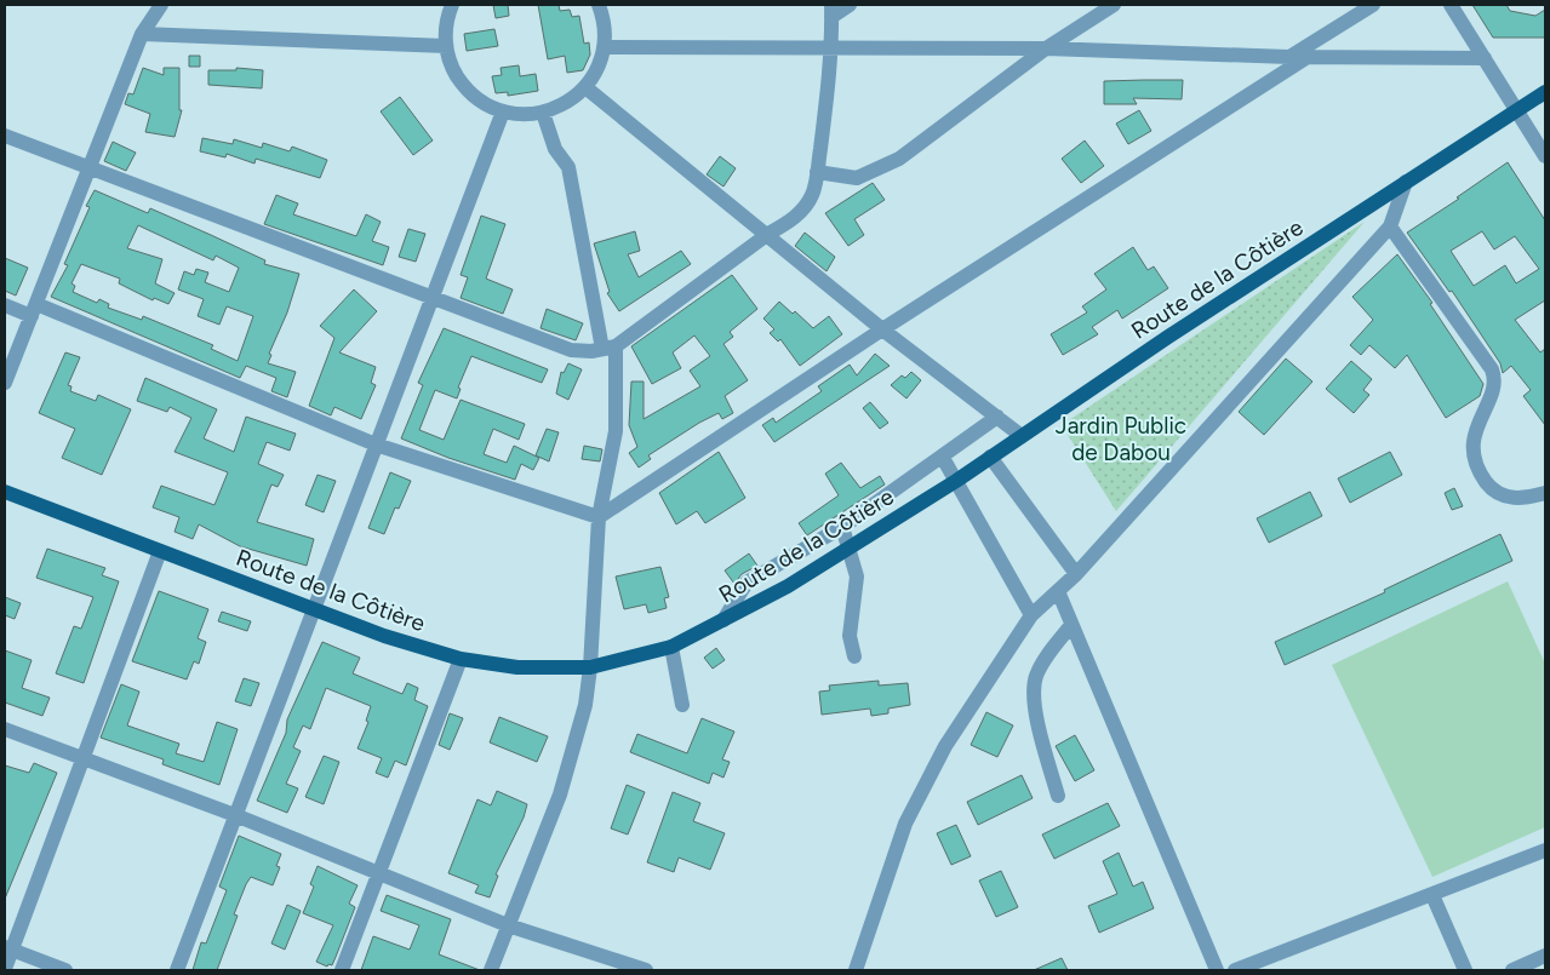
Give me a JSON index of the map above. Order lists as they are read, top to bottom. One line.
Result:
{"streets":{"main road":["Route de la Côtière"]},"parks":["Jardin Public de Dabou"]}
